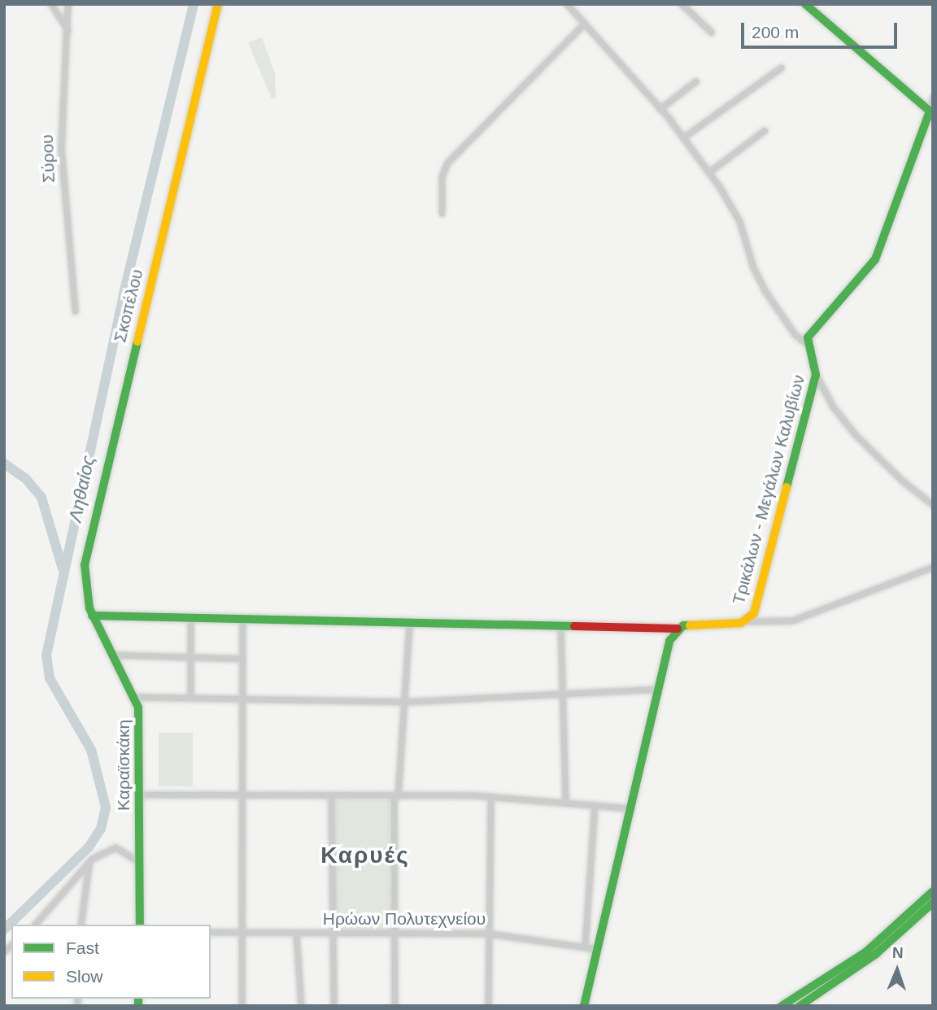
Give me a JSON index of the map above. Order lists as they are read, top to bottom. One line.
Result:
{"streets":{"street":["Σύρου","Σκοπέλου","Τρικάλων - Μεγάλων Καλυβίων","Καραϊσκάκη","Ηρώων Πολυτεχνείου"]},"crossings":[["Σκοπέλου","Τρικάλων - Μεγάλων Καλυβίων"],["Σκοπέλου","Καραϊσκάκη"],["Τρικάλων - Μεγάλων Καλυβίων","Καραϊσκάκη"]],"districts":["Καρυές"],"water":["Ληθαίος"],"legend":["Fast","Slow"],"scale_bar":"200 m","north":"top"}
